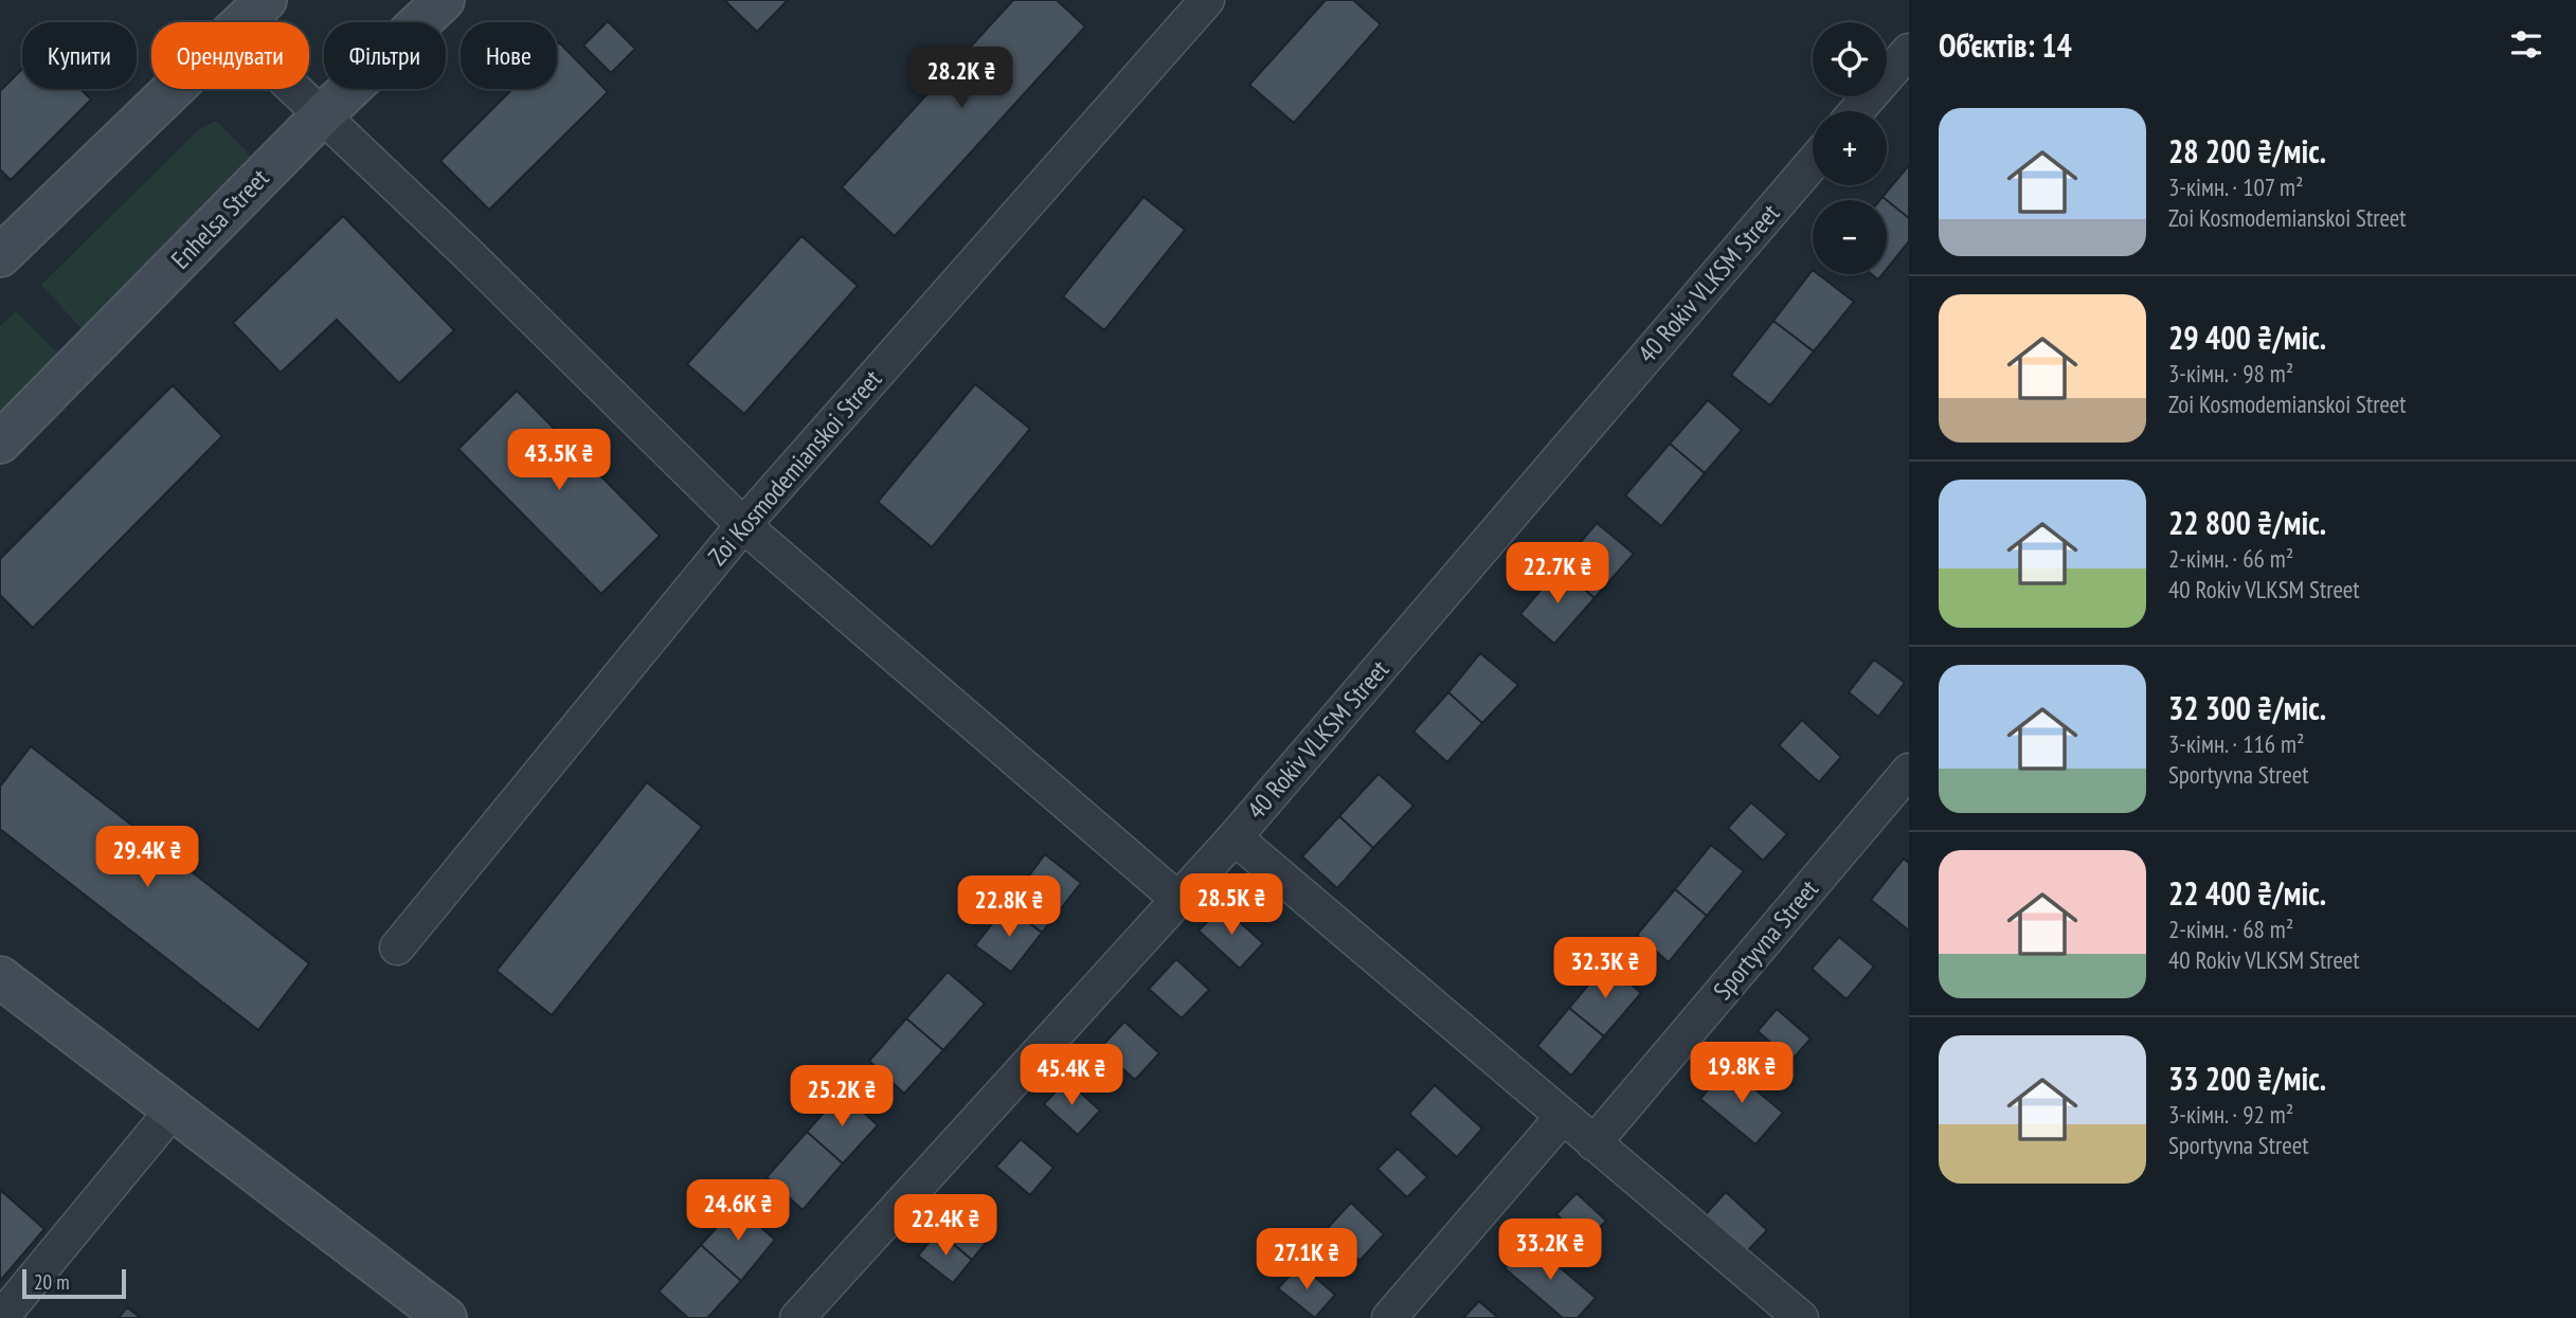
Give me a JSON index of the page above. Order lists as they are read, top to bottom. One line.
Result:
{"streets":{"street":["Enhelsa Street","40 Rokiv VLKSM Street","Zoi Kosmodemianskoi Street","Sportyvna Street"]},"scale_bar":"20 m","page":{"heading":"Об’єктів: 14","map_buttons":["+","−"],"chip":["Купити","Орендувати","Фільтри","Нове"],"price":["28.2K ₴","43.5K ₴","22.7K ₴","29.4K ₴","28.5K ₴","22.8K ₴","32.3K ₴","19.8K ₴","45.4K ₴","25.2K ₴","24.6K ₴","22.4K ₴","33.2K ₴","27.1K ₴"],"list":[{"name":"28 200 ₴/міс.","note":"3-кімн. · 107 m² · Zoi Kosmodemianskoi Street"},{"name":"29 400 ₴/міс.","note":"3-кімн. · 98 m² · Zoi Kosmodemianskoi Street"},{"name":"22 800 ₴/міс.","note":"2-кімн. · 66 m² · 40 Rokiv VLKSM Street"},{"name":"32 300 ₴/міс.","note":"3-кімн. · 116 m² · Sportyvna Street"},{"name":"22 400 ₴/міс.","note":"2-кімн. · 68 m² · 40 Rokiv VLKSM Street"},{"name":"33 200 ₴/міс.","note":"3-кімн. · 92 m² · Sportyvna Street"}],"scale":"20 m"}}
